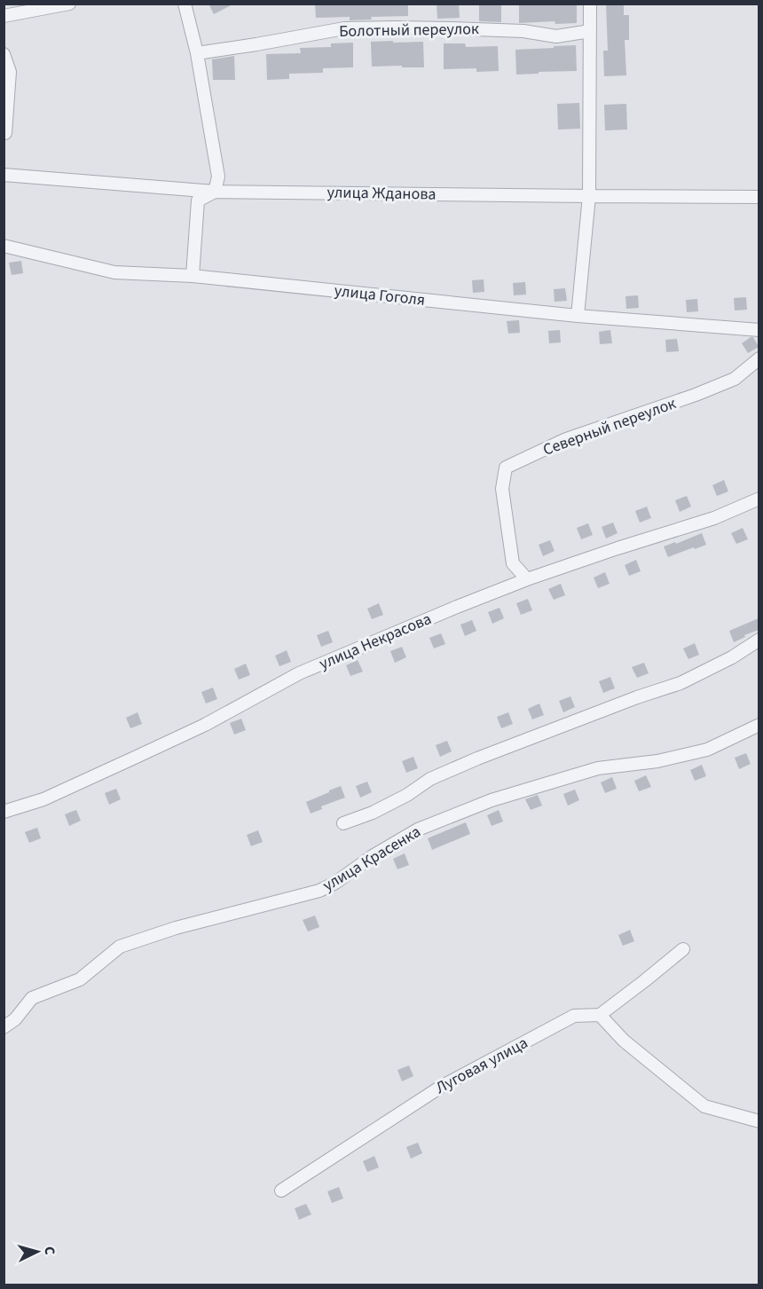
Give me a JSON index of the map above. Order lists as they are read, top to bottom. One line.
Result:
{"streets":{"street":["Болотный переулок","улица Жданова","улица Гоголя","Северный переулок","улица Некрасова","улица Красенка","Луговая улица"]},"crossings":[["Северный переулок","улица Некрасова"]],"north":"right"}
